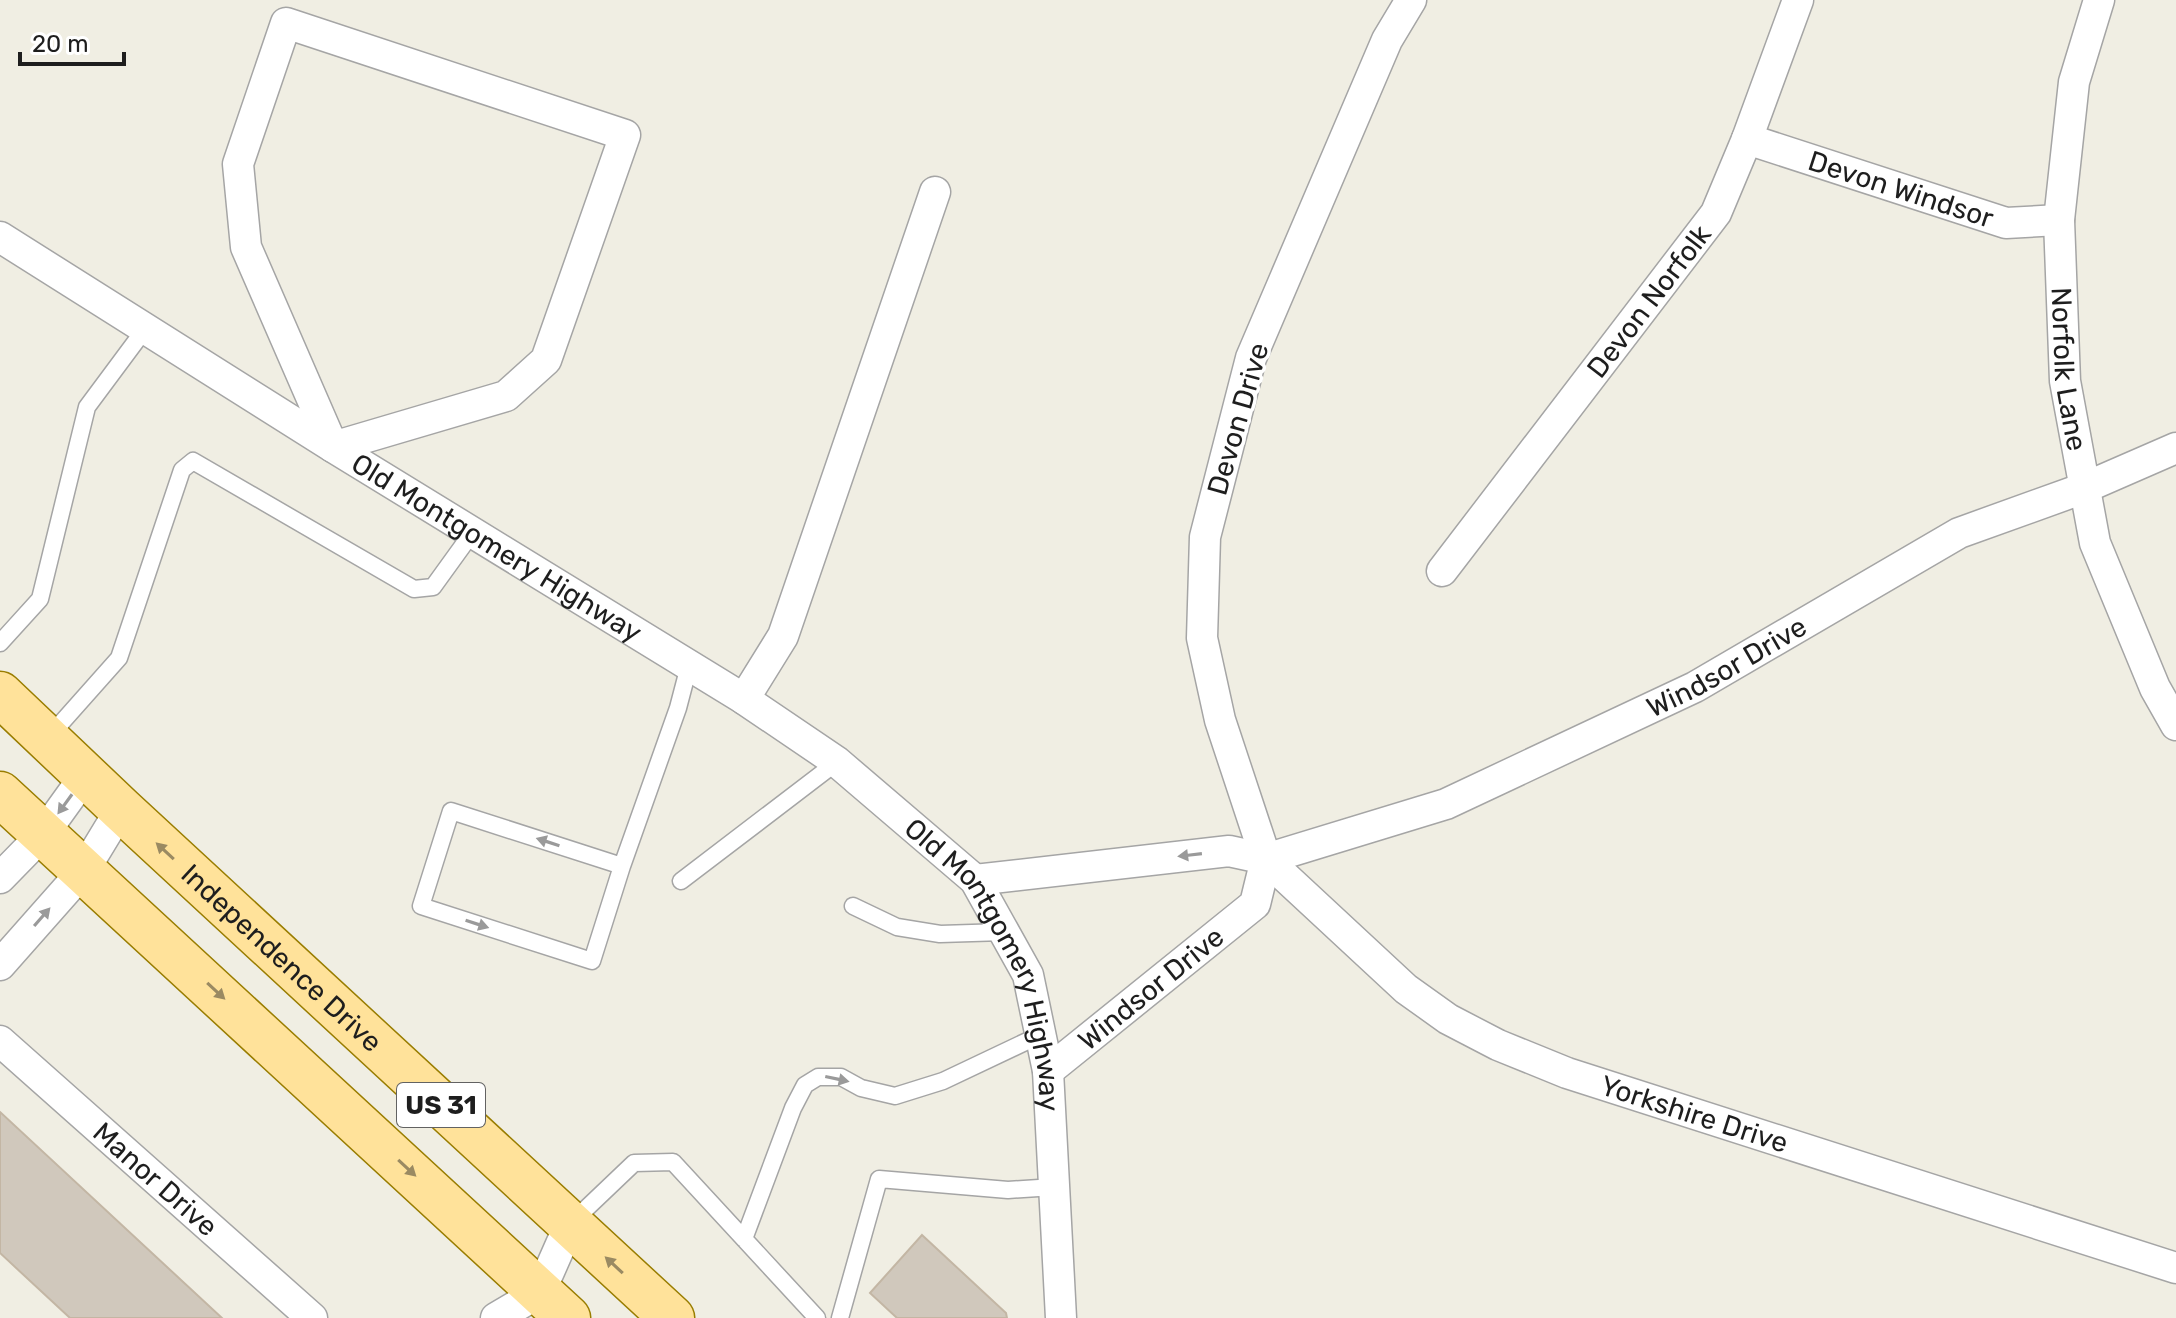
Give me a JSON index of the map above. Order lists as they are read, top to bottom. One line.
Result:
{"streets":{"main road":["Independence Drive","US 31"],"street":["Devon Windsor","Devon Norfolk","Norfolk Lane","Devon Drive","Old Montgomery Highway","Windsor Drive","Yorkshire Drive","Manor Drive"]},"crossings":[["Devon Windsor","Devon Norfolk"],["Devon Windsor","Norfolk Lane"],["Norfolk Lane","Windsor Drive"],["Devon Drive","Windsor Drive"],["Devon Drive","Yorkshire Drive"],["Old Montgomery Highway","Windsor Drive"],["Windsor Drive","Yorkshire Drive"]],"scale_bar":"20 m"}
